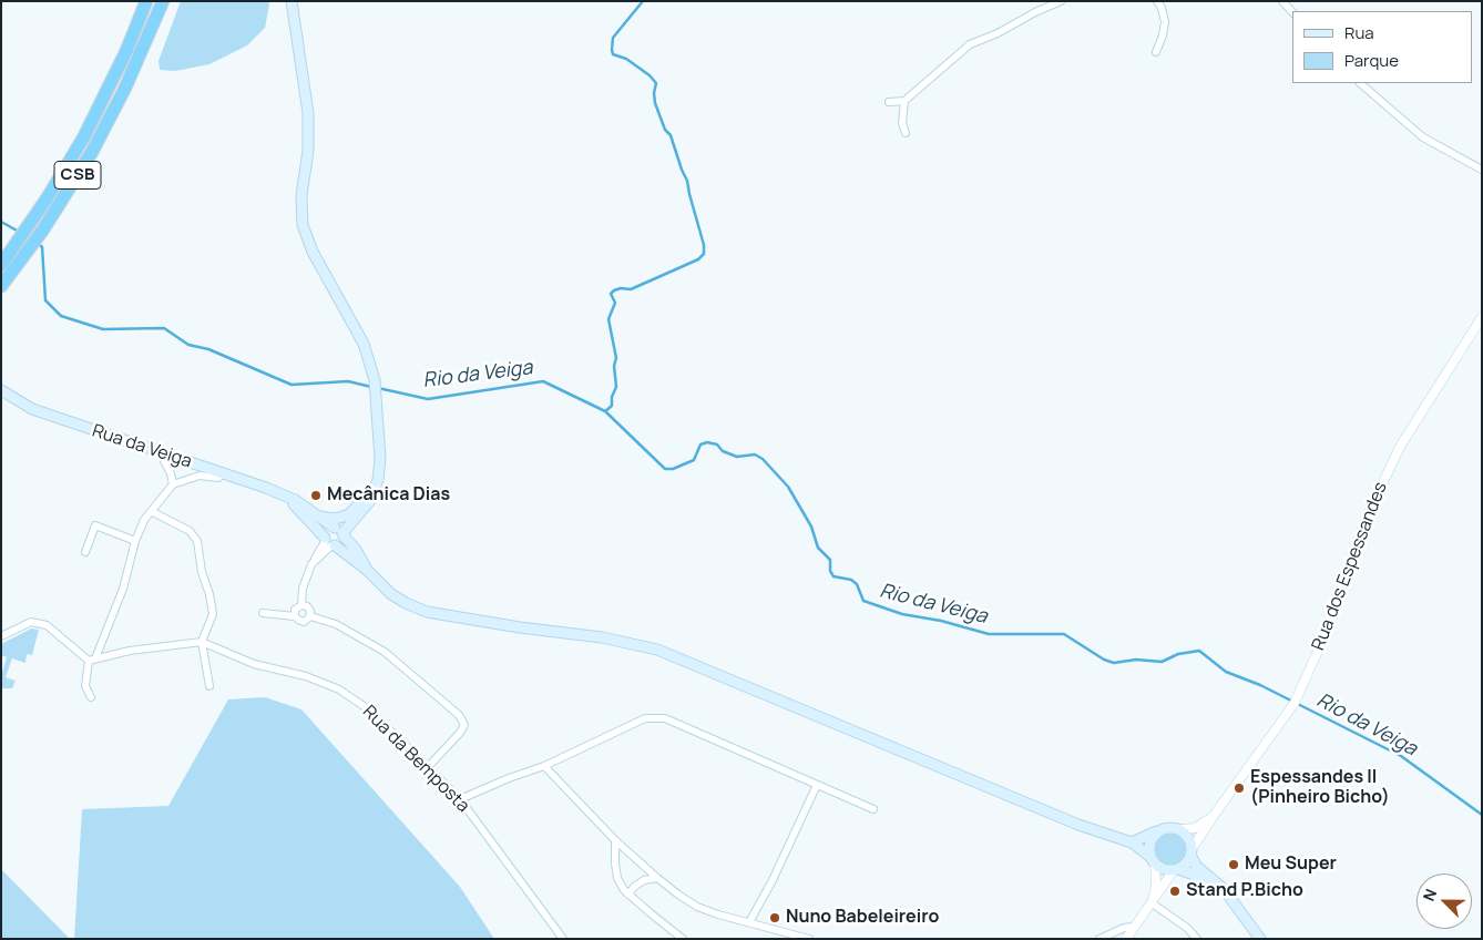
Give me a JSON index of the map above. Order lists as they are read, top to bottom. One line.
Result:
{"streets":{"highway":["CSB"],"main road":["Rua da Veiga"],"street":["Rua dos Espessandes","Rua da Bemposta"]},"water":["Rio da Veiga"],"places":["Mecânica Dias","Espessandes II (Pinheiro Bicho)","Meu Super","Stand P.Bicho","Nuno Babeleireiro"],"legend":["Rua","Parque"],"north":"top left"}
